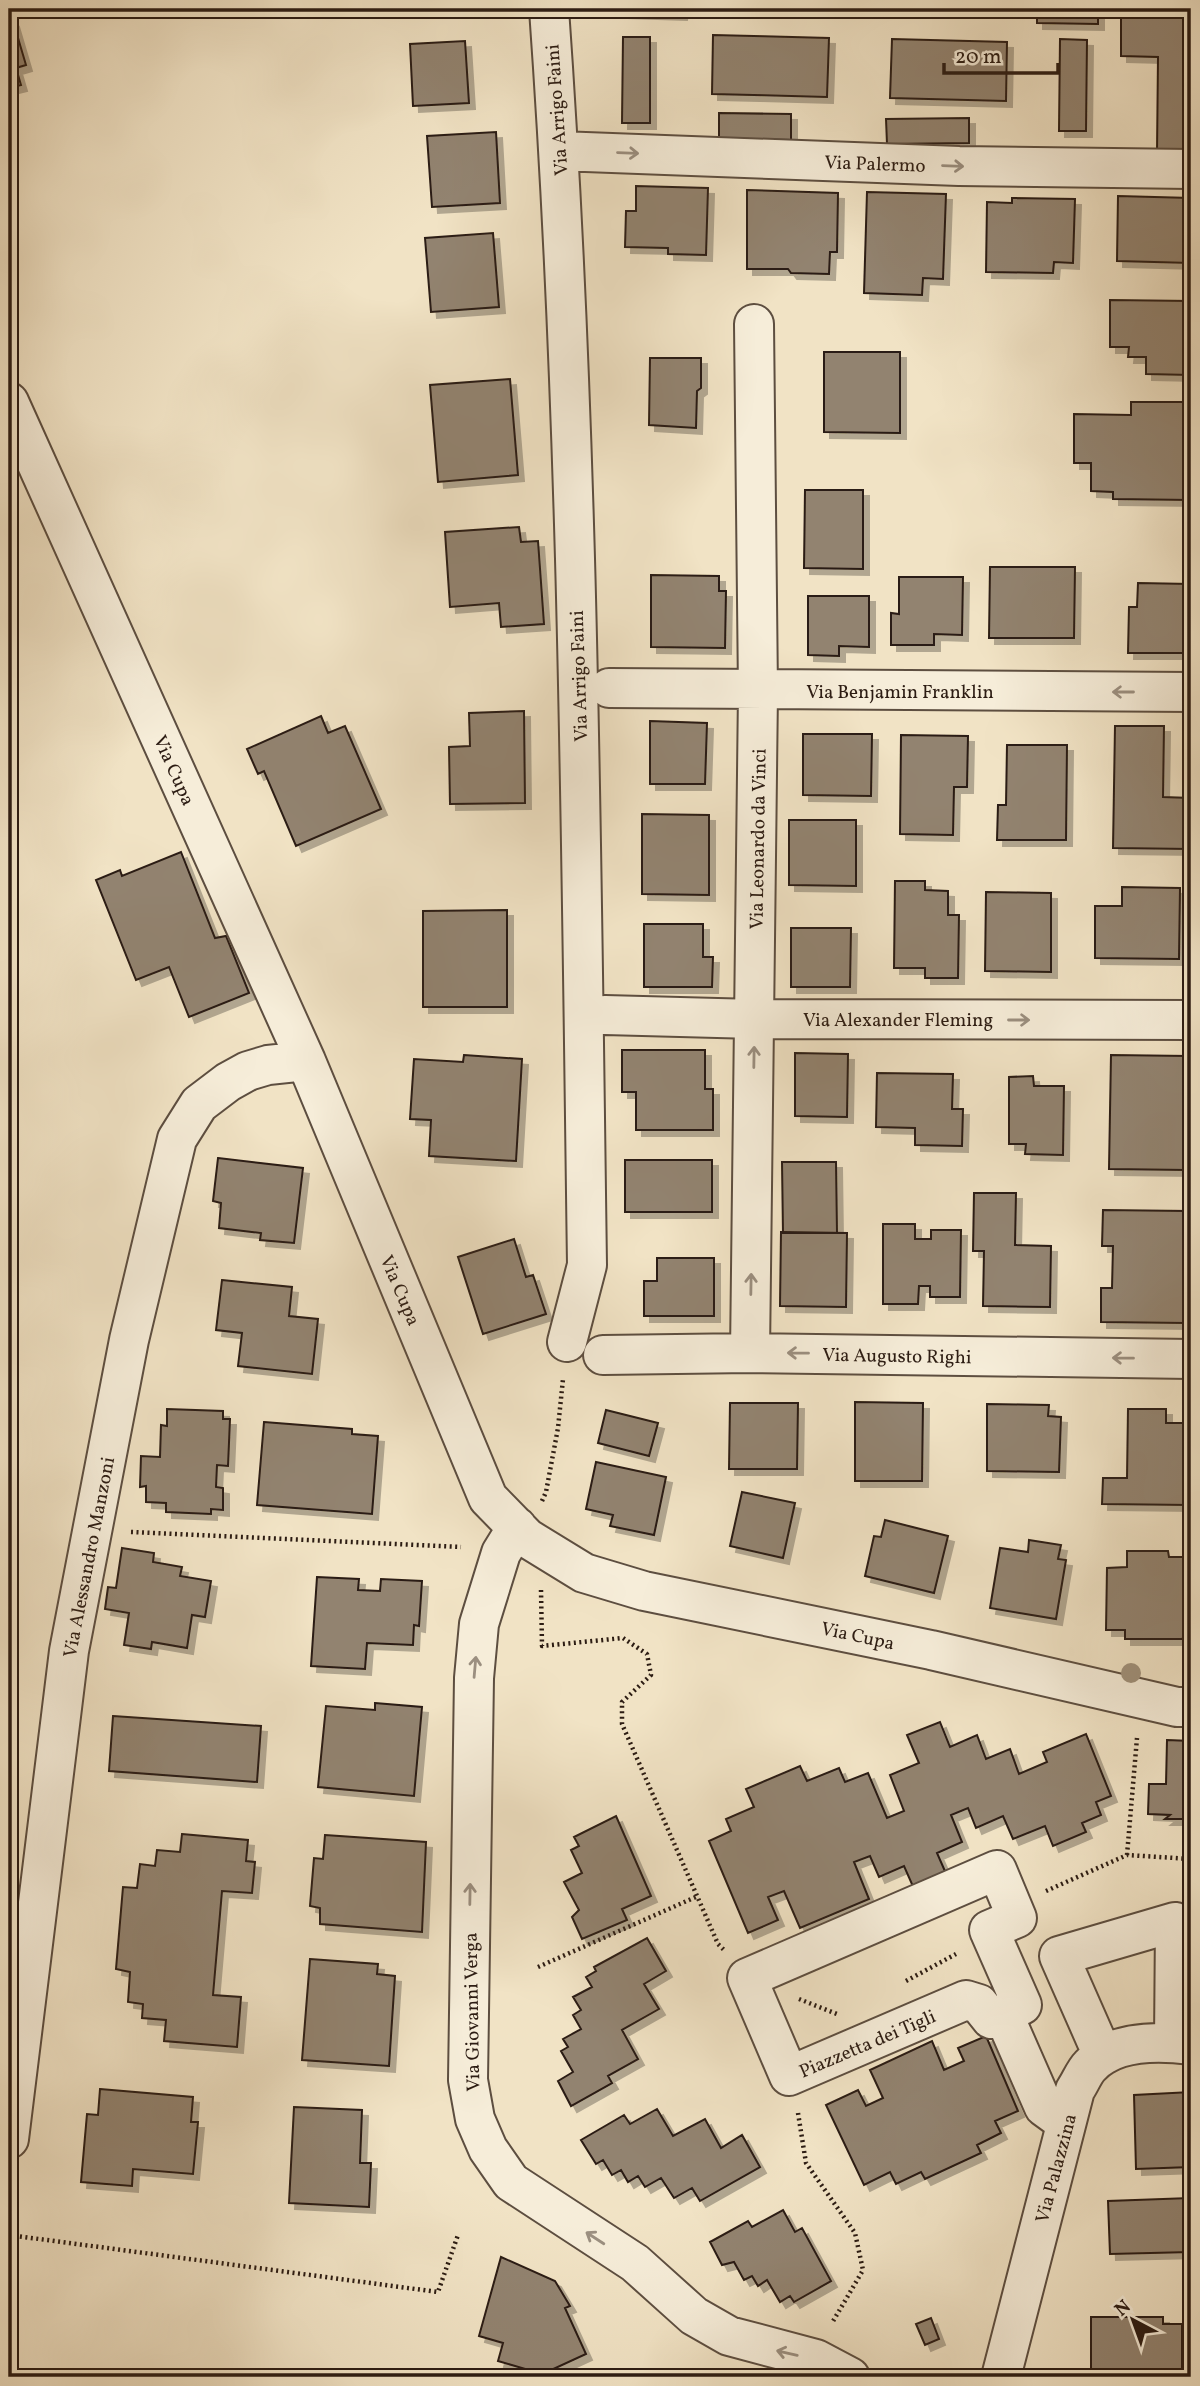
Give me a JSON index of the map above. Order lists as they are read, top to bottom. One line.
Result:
{"streets":{"street":["Via Arrigo Faini","Via Palermo","Via Benjamin Franklin","Via Cupa","Via Leonardo da Vinci","Via Alexander Fleming","Via Augusto Righi","Via Alessandro Manzoni","Via Giovanni Verga","Piazzetta dei Tigli","Via Palazzina"]},"crossings":[["Via Arrigo Faini","Via Palermo"],["Via Benjamin Franklin","Via Leonardo da Vinci"],["Via Cupa","Via Alessandro Manzoni"],["Via Cupa","Via Giovanni Verga"],["Via Leonardo da Vinci","Via Alexander Fleming"],["Via Leonardo da Vinci","Via Augusto Righi"]],"one_way":["Via Palermo","Via Benjamin Franklin","Via Alexander Fleming","Via Augusto Righi","Via Giovanni Verga"],"scale_bar":"20 m","north":"top left"}
